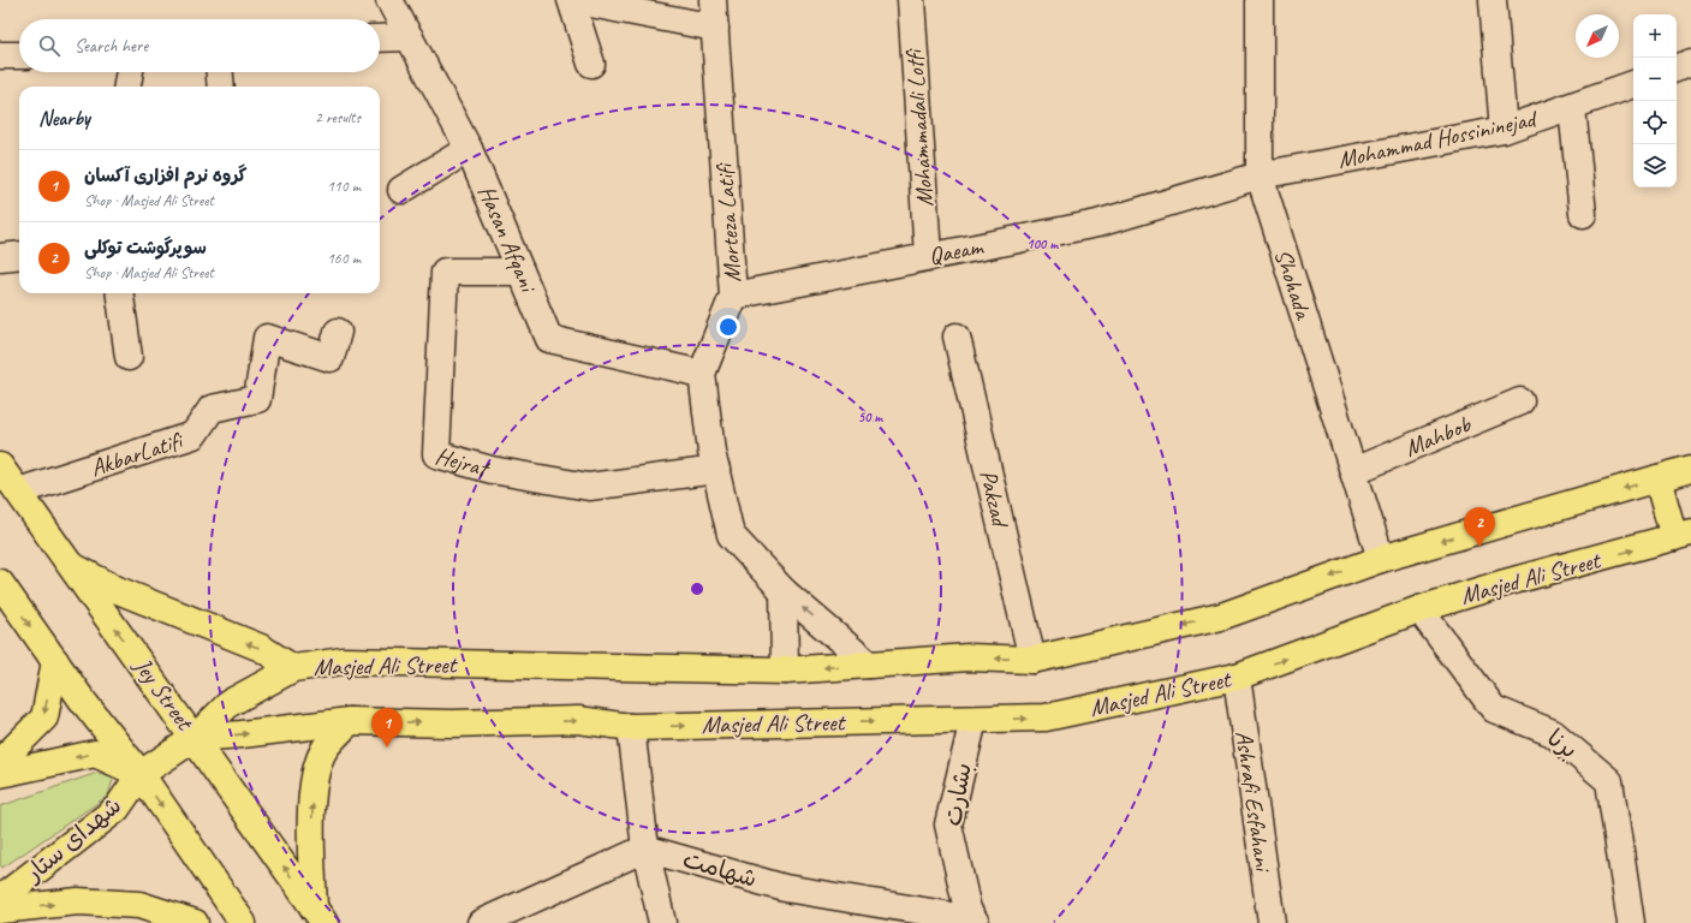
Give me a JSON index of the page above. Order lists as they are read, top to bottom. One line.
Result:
{"streets":{"main road":["Masjed Ali Street","Jey Street","شهدای ستار"],"street":["Mohammadali Lotfi","Mohammad Hossininejad","Morteza Latifi","Hasan Afqani","Qaeam","Shohada","Mahbob","AkbarLatifi","Hejrat","Pakzad","برنا","بشارت","Ashrafi Esfahani","شهامت"]},"crossings":[["Mohammadali Lotfi","Qaeam"],["Mohammad Hossininejad","Qaeam"],["Mohammad Hossininejad","Shohada"],["Morteza Latifi","Hasan Afqani"],["Morteza Latifi","Qaeam"],["Hasan Afqani","Hejrat"],["Qaeam","Shohada"],["Shohada","Mahbob"],["Shohada","Masjed Ali Street"],["AkbarLatifi","Jey Street"],["Pakzad","Masjed Ali Street"],["Masjed Ali Street","Jey Street"],["Masjed Ali Street","برنا"],["Masjed Ali Street","بشارت"],["Masjed Ali Street","Ashrafi Esfahani"],["بشارت","شهامت"]],"north":"bottom left","page":{"map_buttons":["+","−"],"search":"Search here","heading":["Nearby","2 results"],"list":[{"mark":"1","name":"گروه نرم افزاری آکسان","note":"Shop · Masjed Ali Street","value":"110 m"},{"mark":"2","name":"سوپرگوشت توکلی","note":"Shop · Masjed Ali Street","value":"160 m"}],"pins":["2","1"]},"rings":["100 m","50 m"]}
